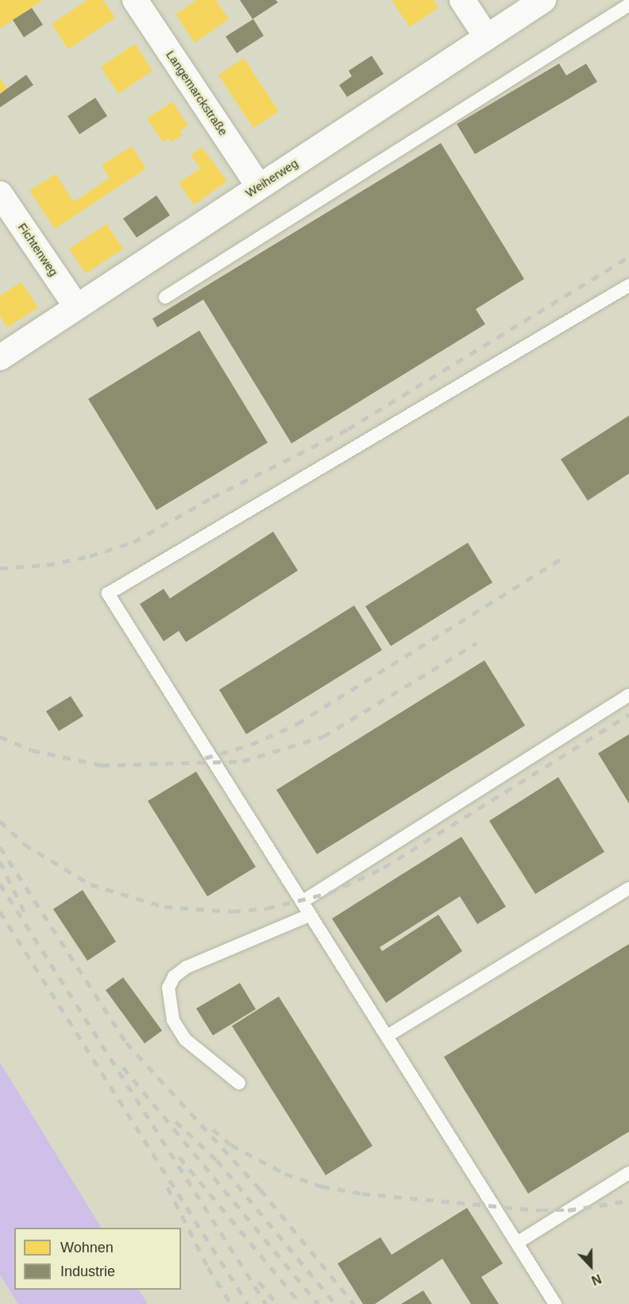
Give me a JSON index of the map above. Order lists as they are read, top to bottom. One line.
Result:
{"streets":{"street":["Langemarckstraße","Weiherweg","Fichtenweg"]},"crossings":[["Langemarckstraße","Weiherweg"],["Weiherweg","Fichtenweg"]],"legend":["Wohnen","Industrie"],"north":"bottom"}
